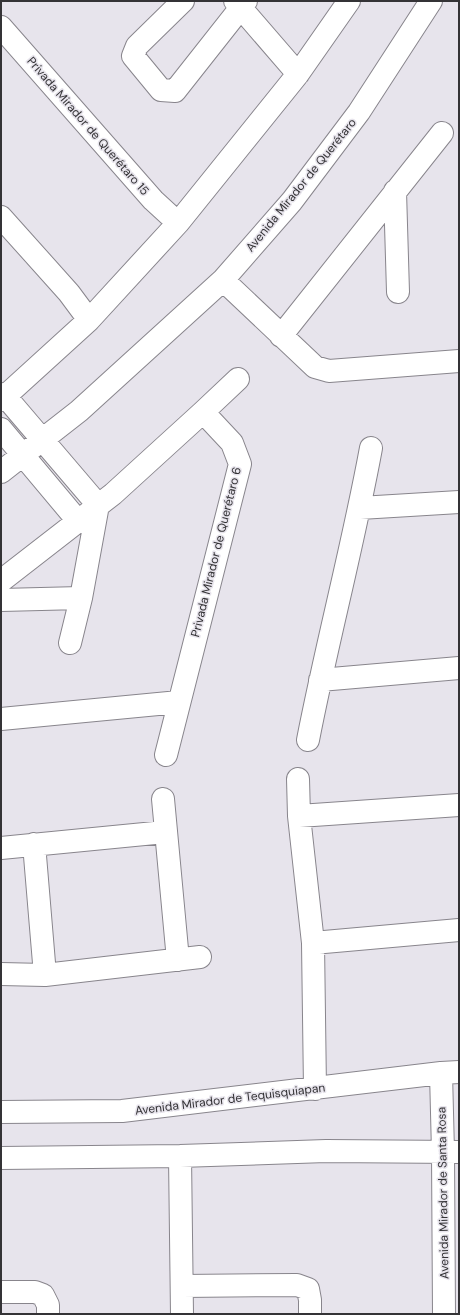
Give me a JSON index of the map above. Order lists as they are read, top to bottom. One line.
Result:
{"streets":{"street":["Privada Mirador de Querétaro 15","Avenida Mirador de Querétaro","Privada Mirador de Querétaro 6","Avenida Mirador de Tequisquiapan","Avenida Mirador de Santa Rosa"]},"crossings":[["Avenida Mirador de Tequisquiapan","Avenida Mirador de Santa Rosa"]]}
